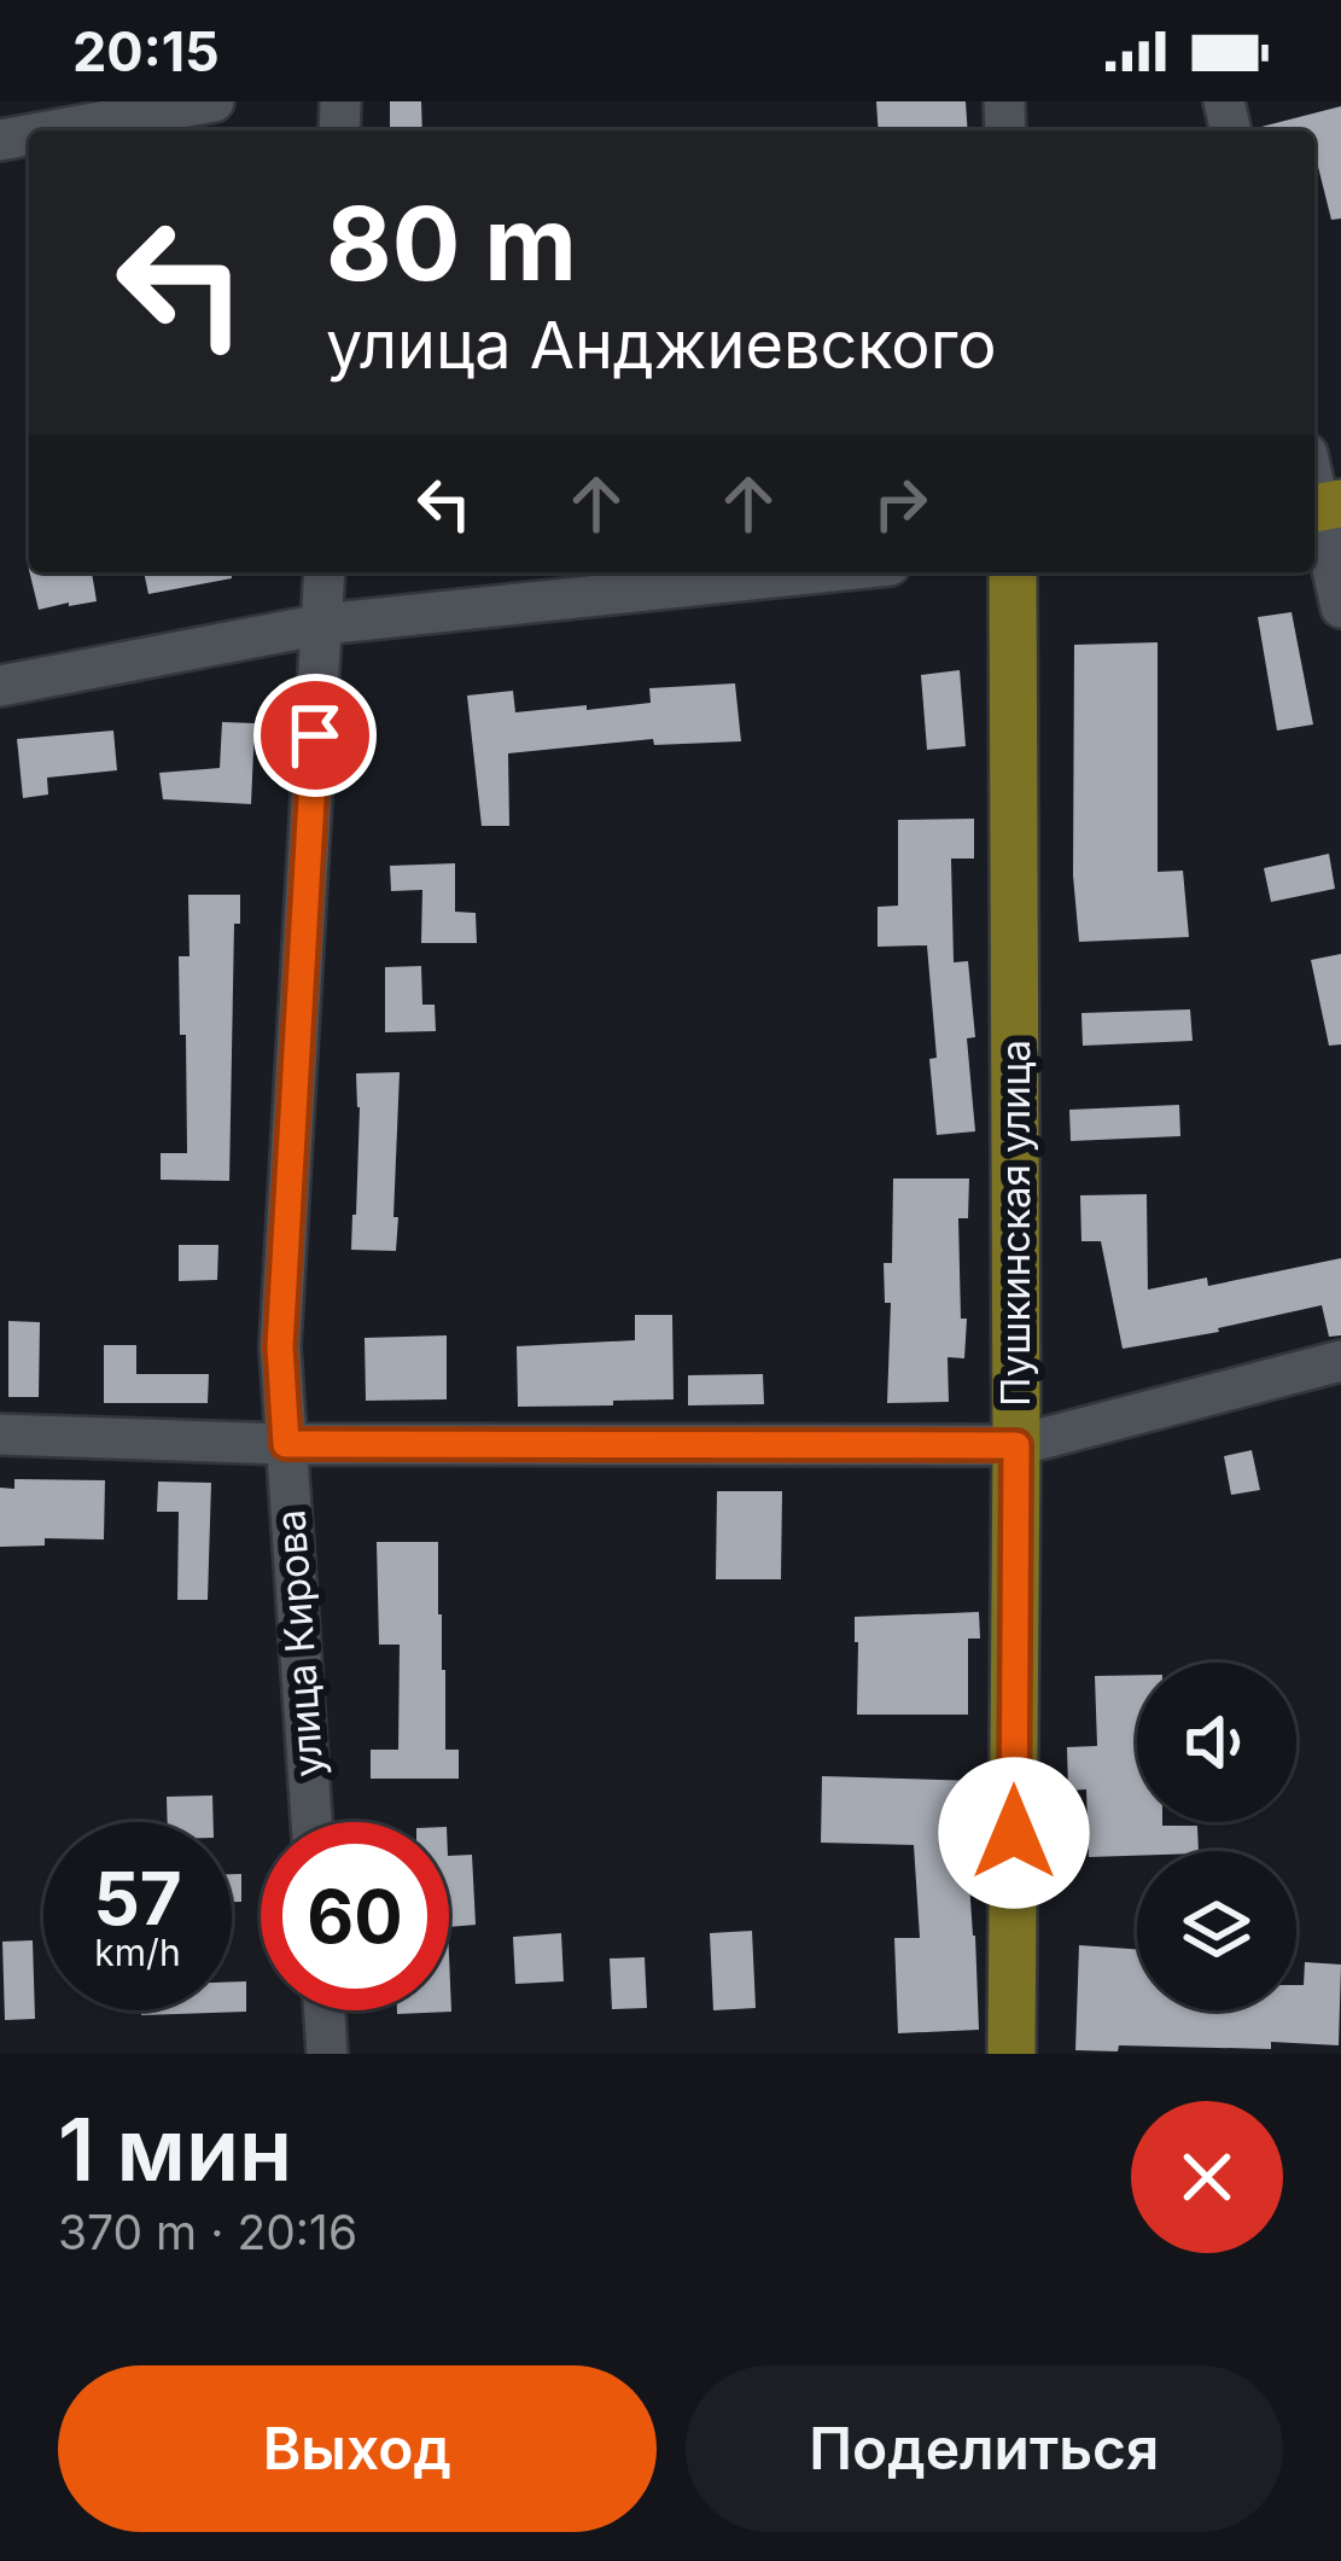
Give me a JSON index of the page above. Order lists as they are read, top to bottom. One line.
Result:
{"streets":{"main road":["Пушкинская улица"],"street":["улица Кирова"]},"page":{"status":"20:15","turn":["80 m","улица Анджиевского"],"speed":"57 km/h","limit":"60","heading":["1 мин","370 m · 20:16"],"buttons":["Выход","Поделиться"]}}
